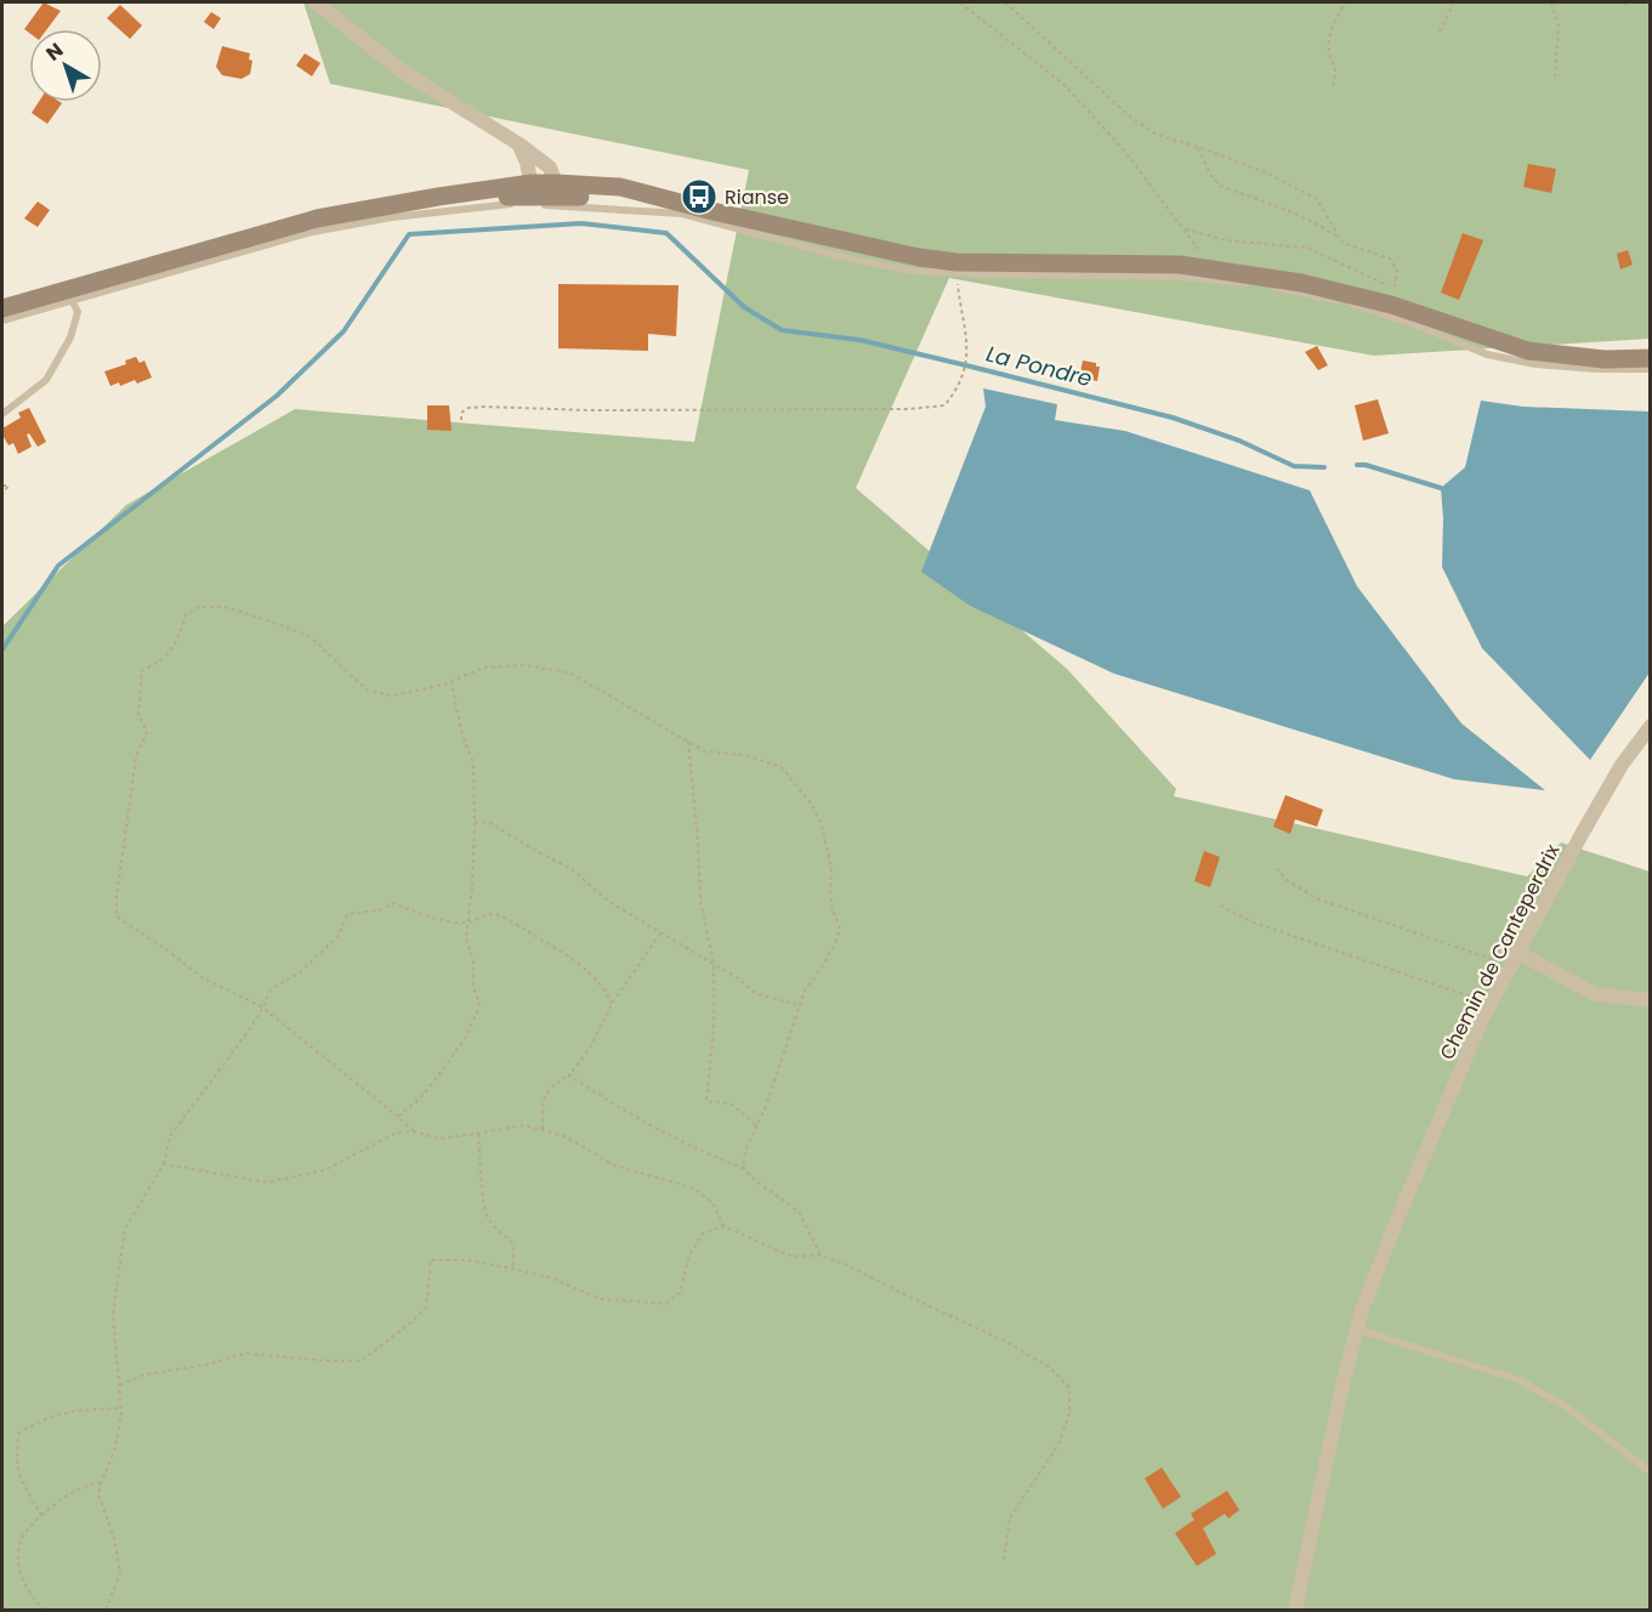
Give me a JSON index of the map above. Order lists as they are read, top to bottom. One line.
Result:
{"streets":{"street":["Chemin de Canteperdrix"]},"water":["La Pondre"],"places":{"bus stop":["Rianse"]},"north":"top left"}
